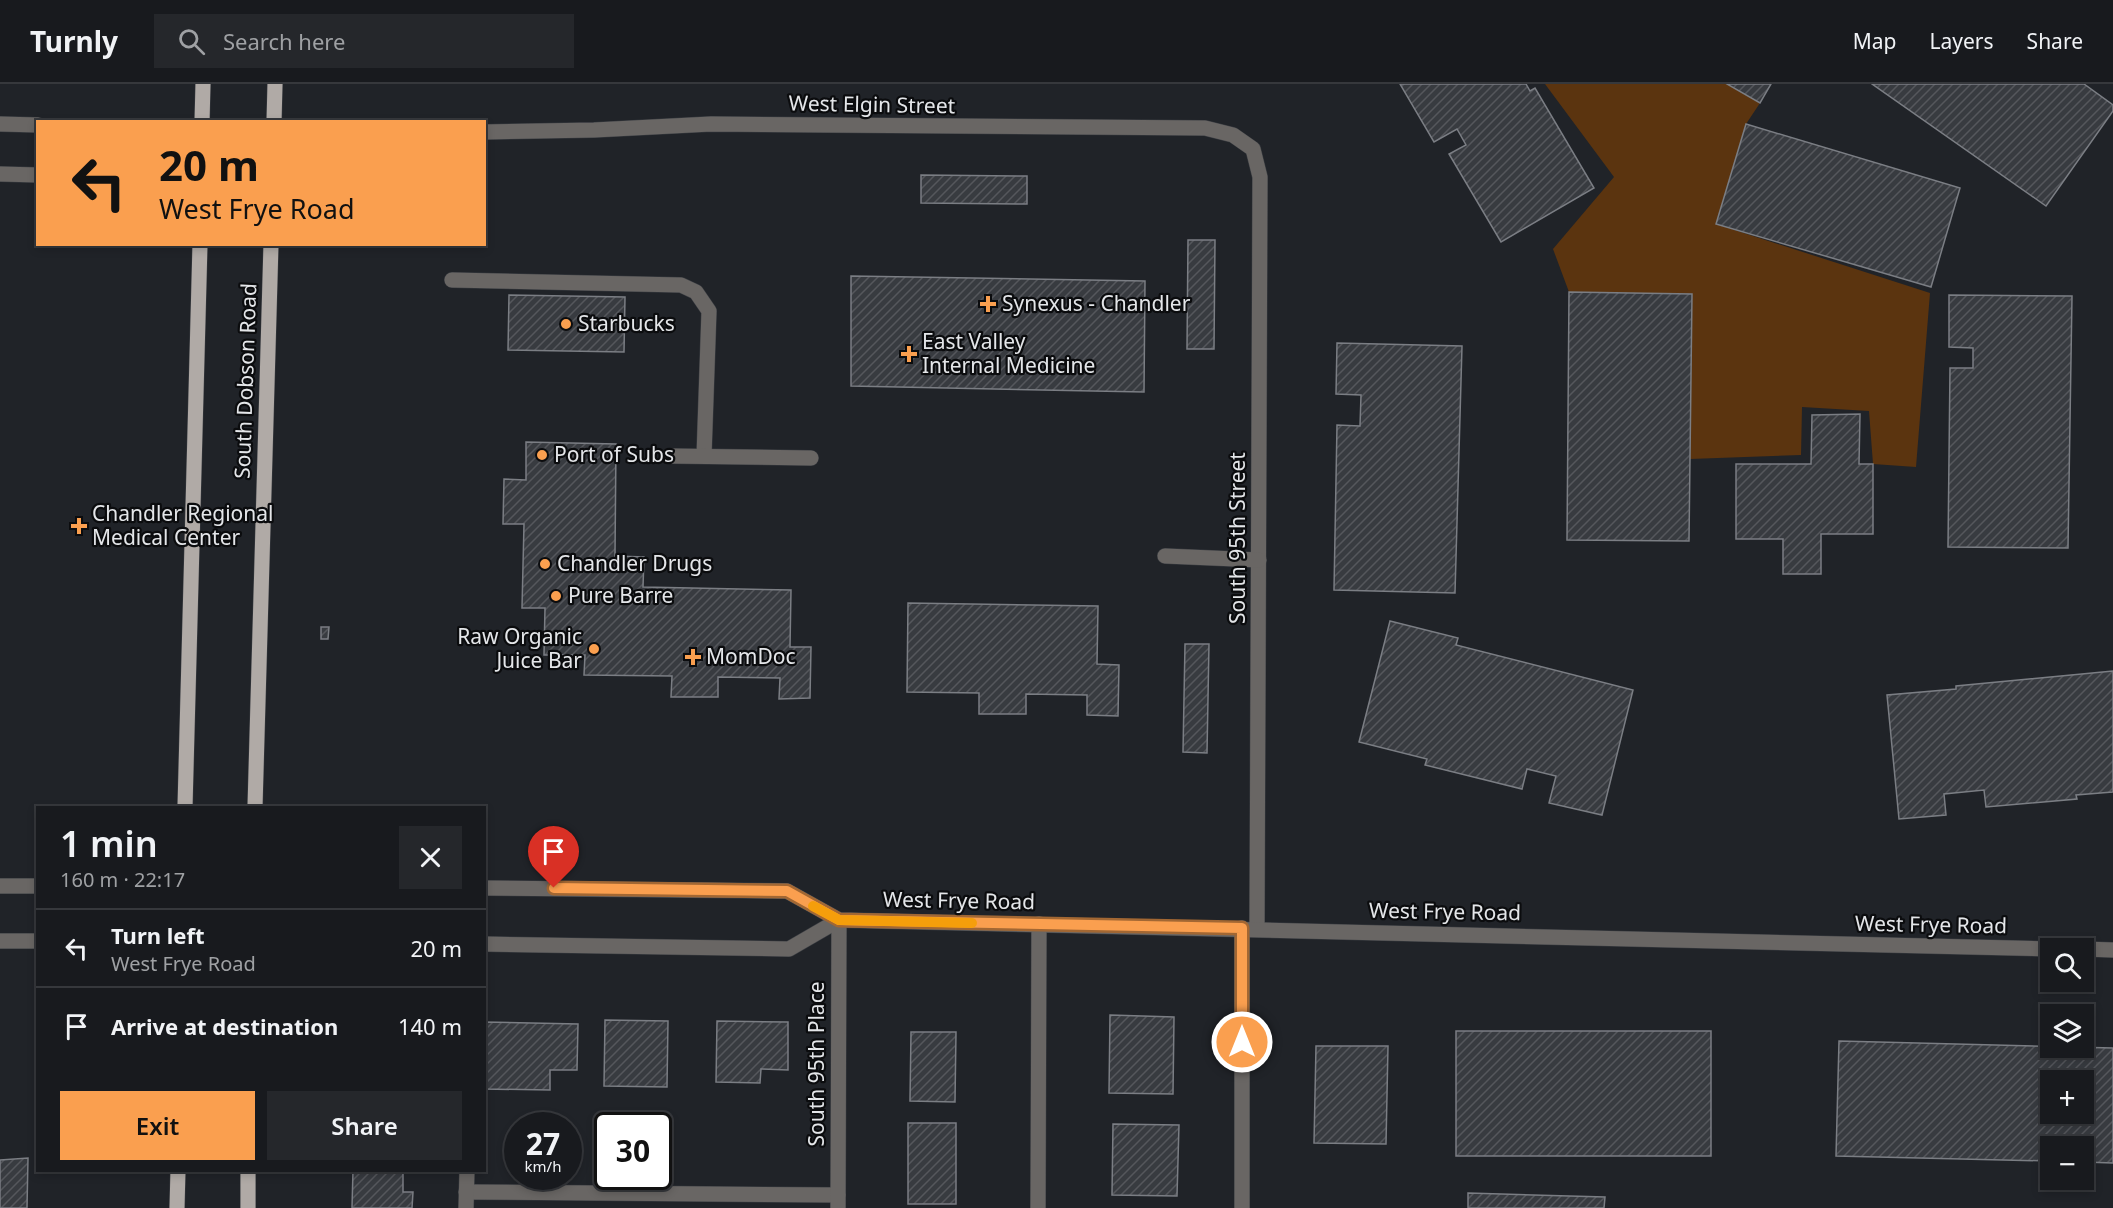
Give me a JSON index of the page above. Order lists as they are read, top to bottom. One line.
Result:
{"streets":{"main road":["South Dobson Road"],"street":["West Elgin Street","South 95th Street","West Frye Road","South 95th Place"]},"crossings":[["West Elgin Street","South 95th Street"],["South 95th Street","West Frye Road"],["West Frye Road","South 95th Place"]],"places":{"health":["Synexus - Chandler","East Valley Internal Medicine","Chandler Regional Medical Center","MomDoc"],"other":["Starbucks","Port of Subs","Chandler Drugs","Pure Barre","Raw Organic Juice Bar"]},"page":{"header":"Turnly","search":"Search here","nav":["Map","Layers","Share"],"turn":["20 m","West Frye Road"],"heading":["1 min","160 m · 22:17"],"list":[{"name":"Turn left","note":"West Frye Road","value":"20 m"},{"name":"Arrive at destination","value":"140 m"}],"map_buttons":["+","−"],"buttons":["Exit","Share"],"speed":"27 km/h","limit":"30"}}
